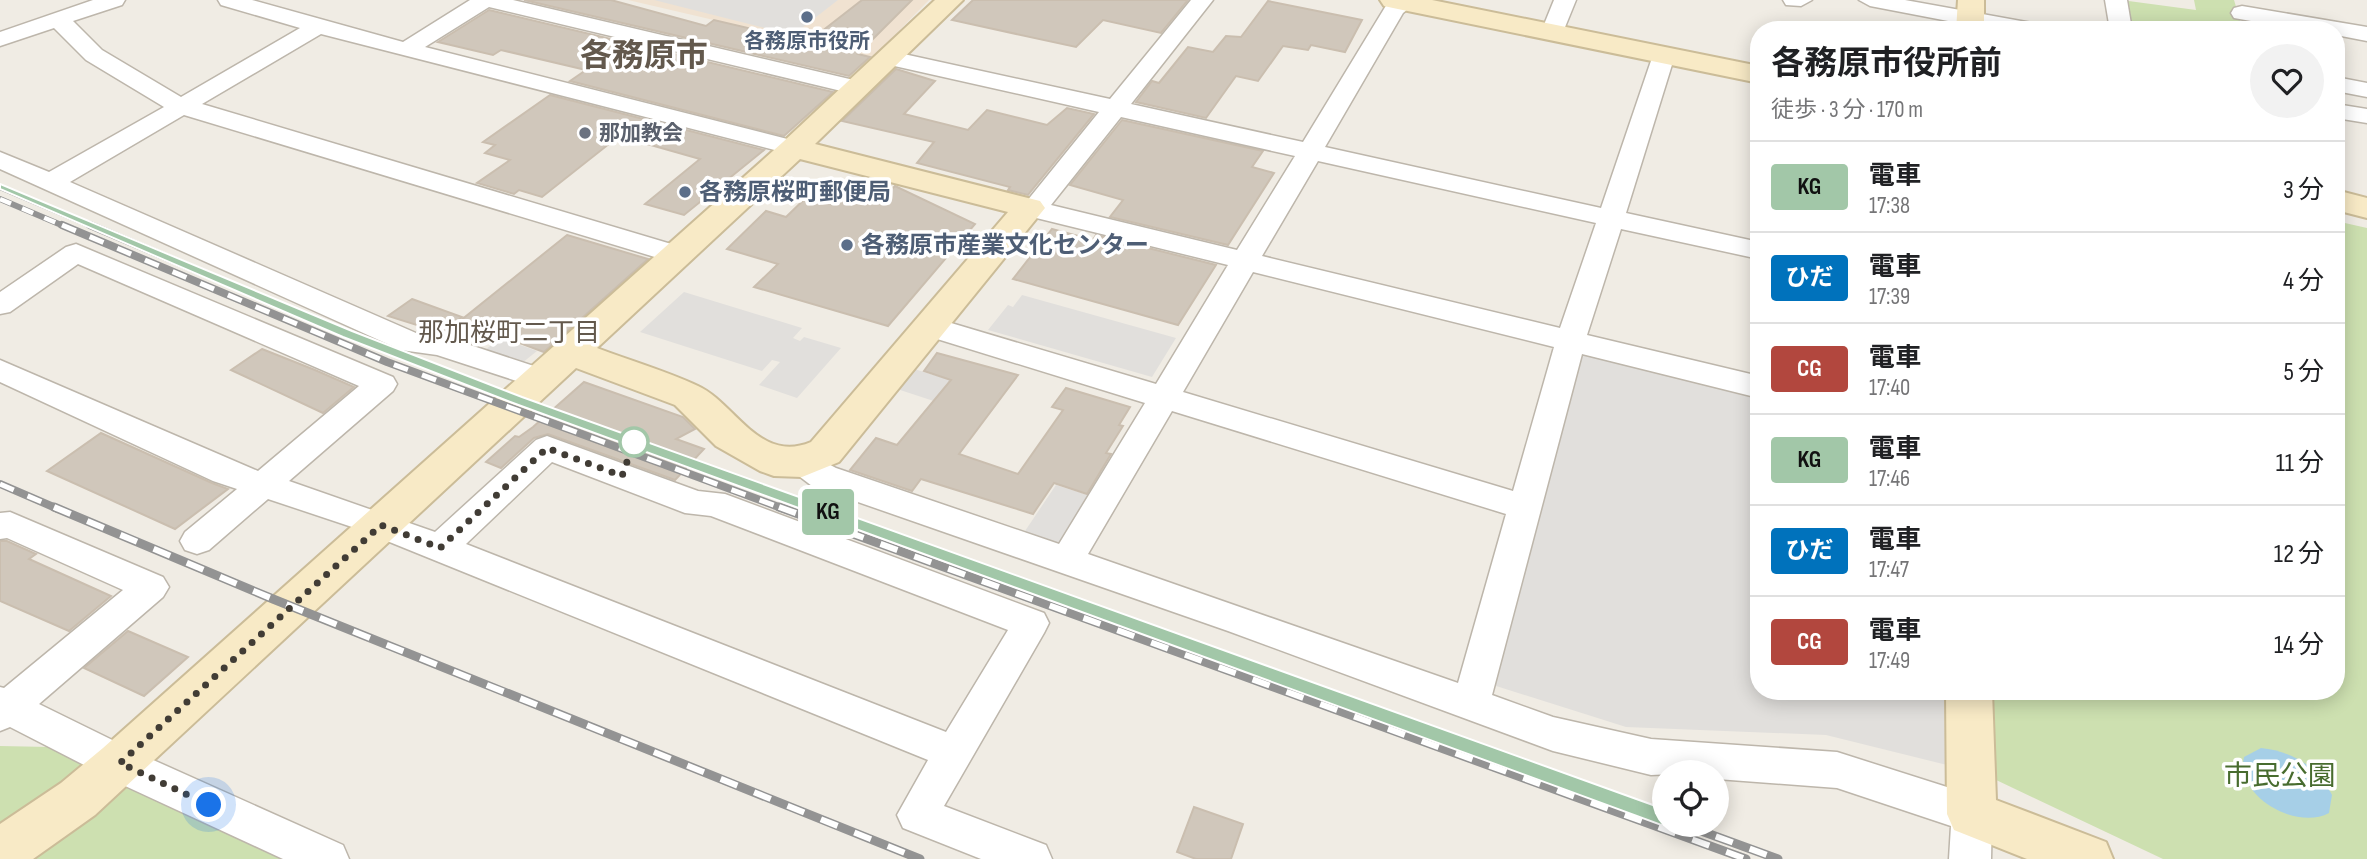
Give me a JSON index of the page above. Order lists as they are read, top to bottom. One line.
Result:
{"districts":["各務原市","那加桜町二丁目"],"parks":["市民公園"],"places":["各務原市役所","那加教会","各務原桜町郵便局","各務原市産業文化センター"],"page":{"on_map":"KG","heading":["各務原市役所前","徒歩 · 3 分 · 170 m"],"list":[{"mark":"KG","name":"電車","note":"17:38","value":"3 分"},{"mark":"ひだ","name":"電車","note":"17:39","value":"4 分"},{"mark":"CG","name":"電車","note":"17:40","value":"5 分"},{"mark":"KG","name":"電車","note":"17:46","value":"11 分"},{"mark":"ひだ","name":"電車","note":"17:47","value":"12 分"},{"mark":"CG","name":"電車","note":"17:49","value":"14 分"}]}}
